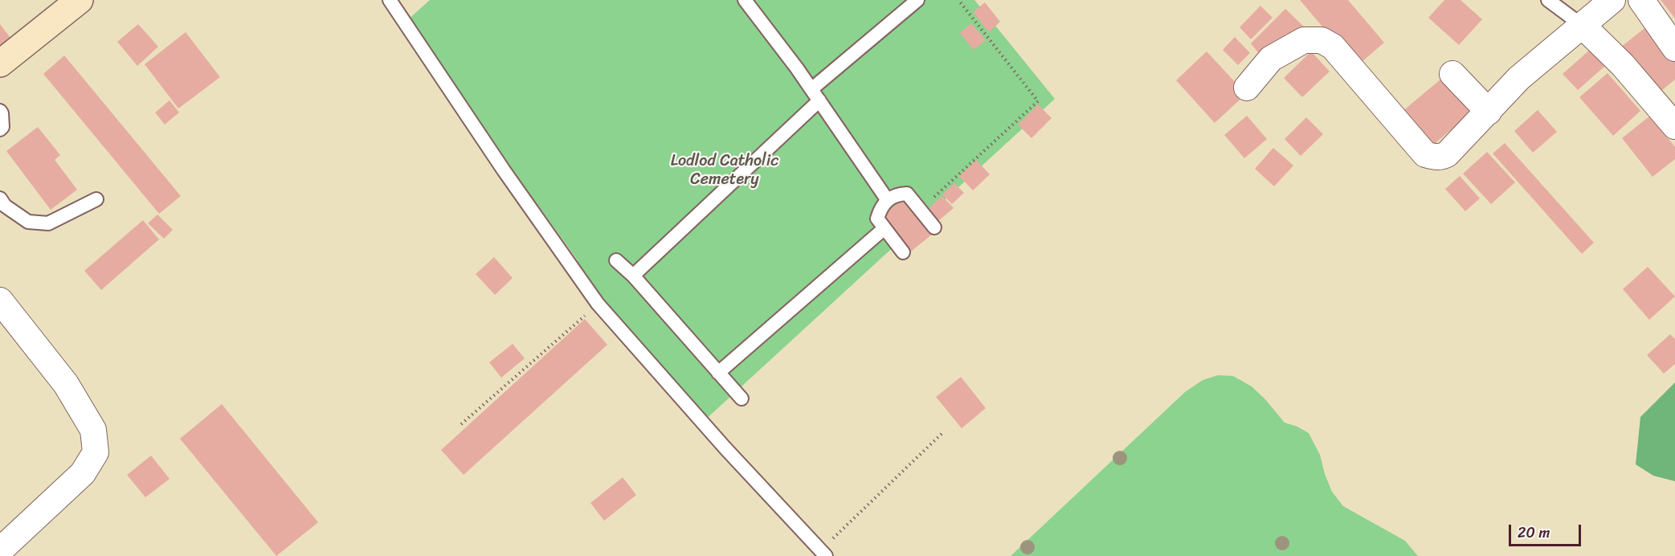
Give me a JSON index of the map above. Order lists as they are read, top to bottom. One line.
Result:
{"parks":["Lodlod Catholic Cemetery"],"scale_bar":"20 m"}
